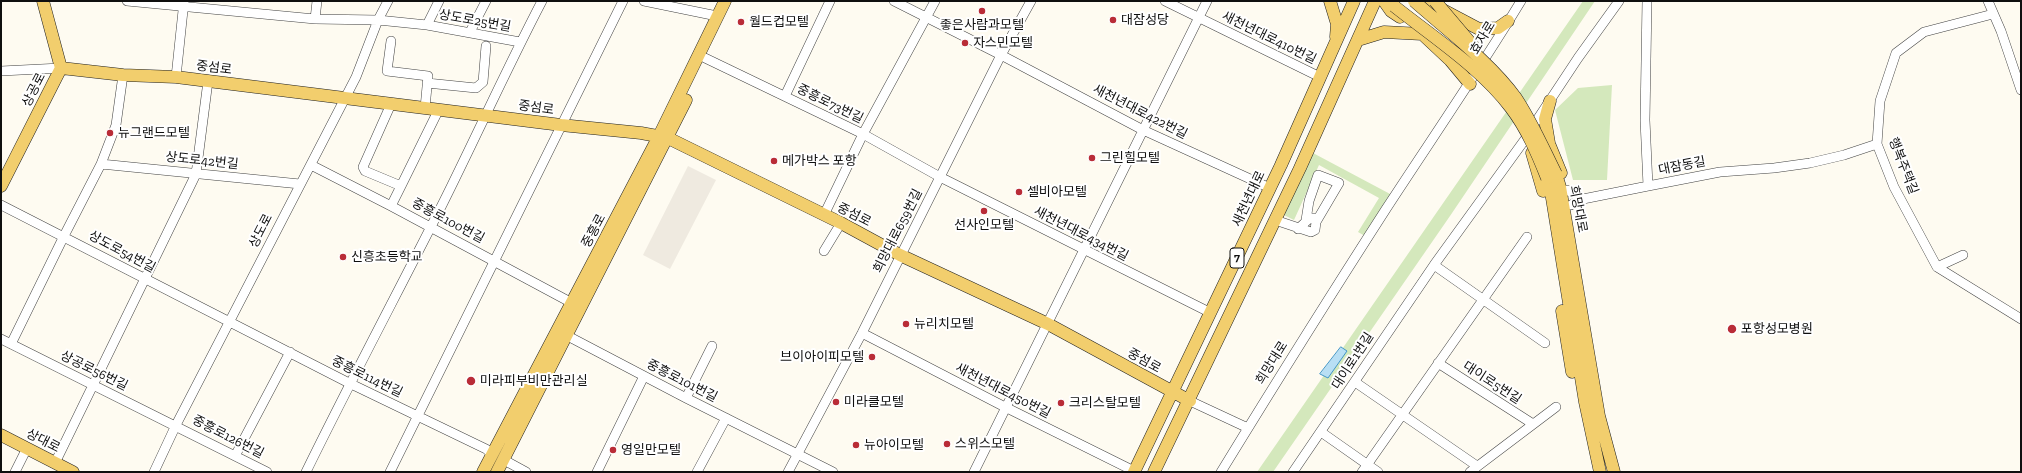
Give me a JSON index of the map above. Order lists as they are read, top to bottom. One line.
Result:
{"streets":{"main road":["중섬로","상공로","새천년대로","희망대로","중흥로","7","상대로"],"street":["상도로25번길","새천년대로410번길","효자로","중흥로73번길","새천년대로422번길","상도로42번길","대잠동길","행복주택길","중흥로100번길","상도로","희망대로659번길","새천년대로434번길","상도로54번길","대이로1번길","상공로56번길","중흥로114번길","중흥로101번길","대이로5번길","새천년대로450번길","중흥로126번길"]},"crossings":[["상도로25번길","중섬로"],["상도로25번길","상도로"],["새천년대로410번길","새천년대로"],["효자로","희망대로"],["중섬로","상공로"],["중섬로","새천년대로"],["중섬로","상도로"],["중섬로","중흥로"],["중섬로","희망대로659번길"],["중섬로","7"],["중흥로73번길","중흥로"],["중흥로73번길","희망대로659번길"],["중흥로73번길","새천년대로434번길"],["새천년대로422번길","새천년대로"],["새천년대로422번길","희망대로659번길"],["상도로42번길","상도로"],["대잠동길","행복주택길"],["새천년대로","새천년대로434번길"],["새천년대로","새천년대로450번길"],["중흥로100번길","상도로"],["중흥로100번길","중흥로"],["상도로","상도로54번길"],["상도로","상공로56번길"],["상도로","중흥로114번길"],["상도로","중흥로126번길"],["중흥로","중흥로114번길"],["중흥로","중흥로101번길"],["희망대로659번길","새천년대로434번길"],["희망대로659번길","중흥로101번길"],["희망대로659번길","새천년대로450번길"],["상도로54번길","중흥로114번길"],["상공로56번길","중흥로126번길"]],"places":["좋은사람과모텔","대잠성당","월드컵모텔","자스민모텔","뉴그랜드모텔","그린힐모텔","메가박스 포항","셀비아모텔","선사인모텔","신흥초등학교","뉴리치모텔","포항성모병원","브이아이피모텔","미라피부비만관리실","미라클모텔","크리스탈모텔","스위스모텔","뉴아이모텔","영일만모텔"]}
